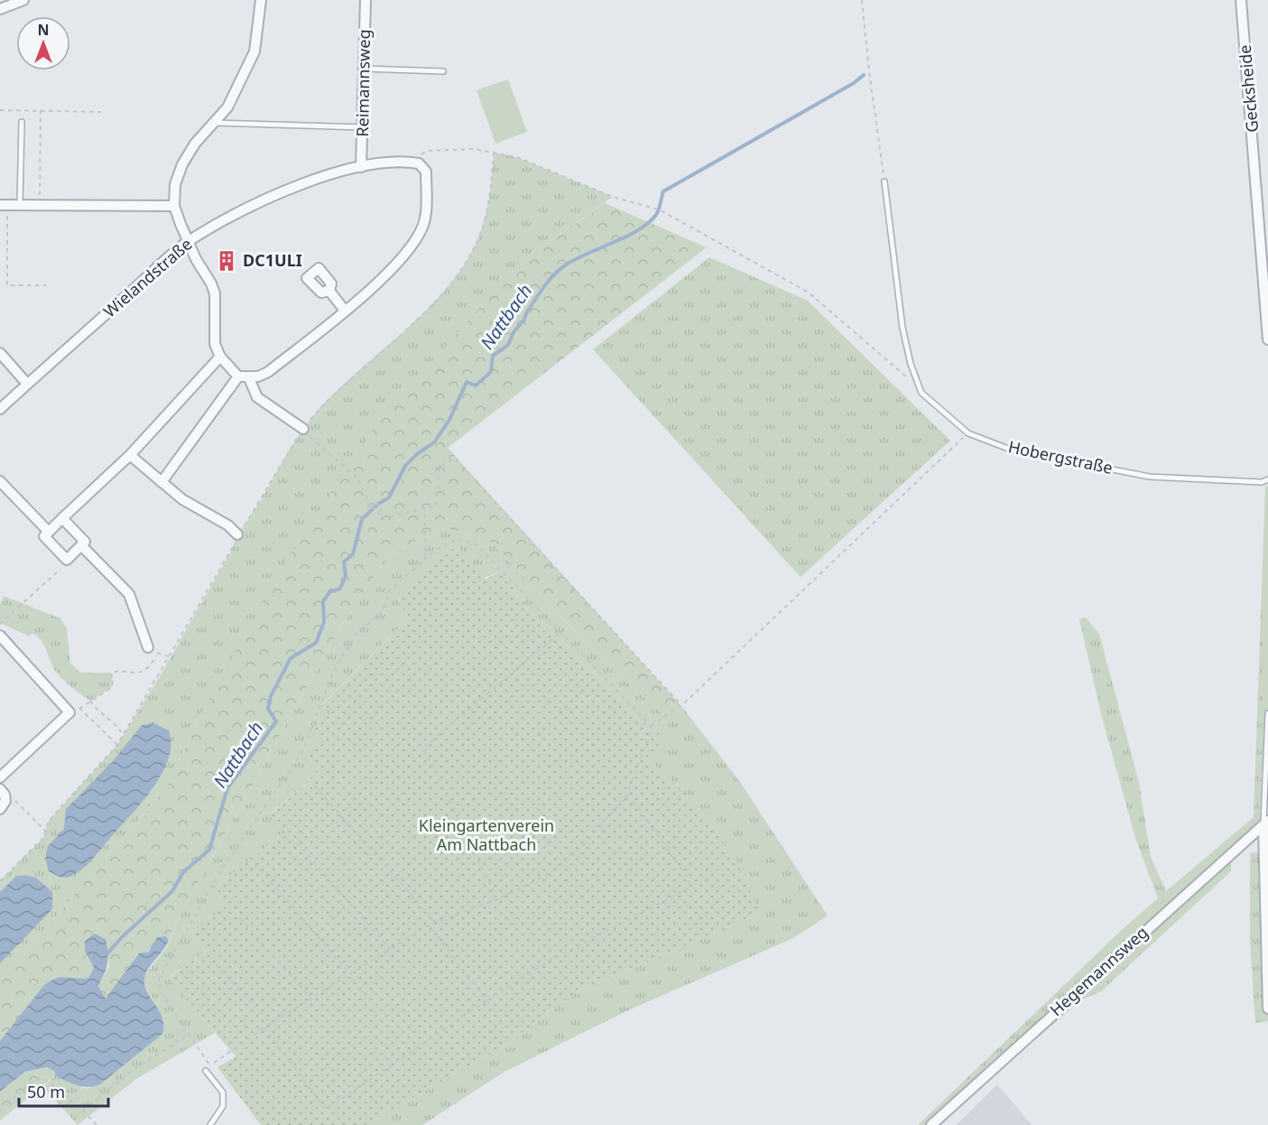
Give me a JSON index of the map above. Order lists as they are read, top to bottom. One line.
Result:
{"streets":{"street":["Reimannsweg","Gecksheide","Wielandstraße","Hegemannsweg"],"lane":["Hobergstraße"]},"crossings":[["Reimannsweg","Wielandstraße"]],"water":["Nattbach"],"parks":["Kleingartenverein Am Nattbach"],"places":{"building":["DC1ULI"]},"scale_bar":"50 m","north":"top"}
